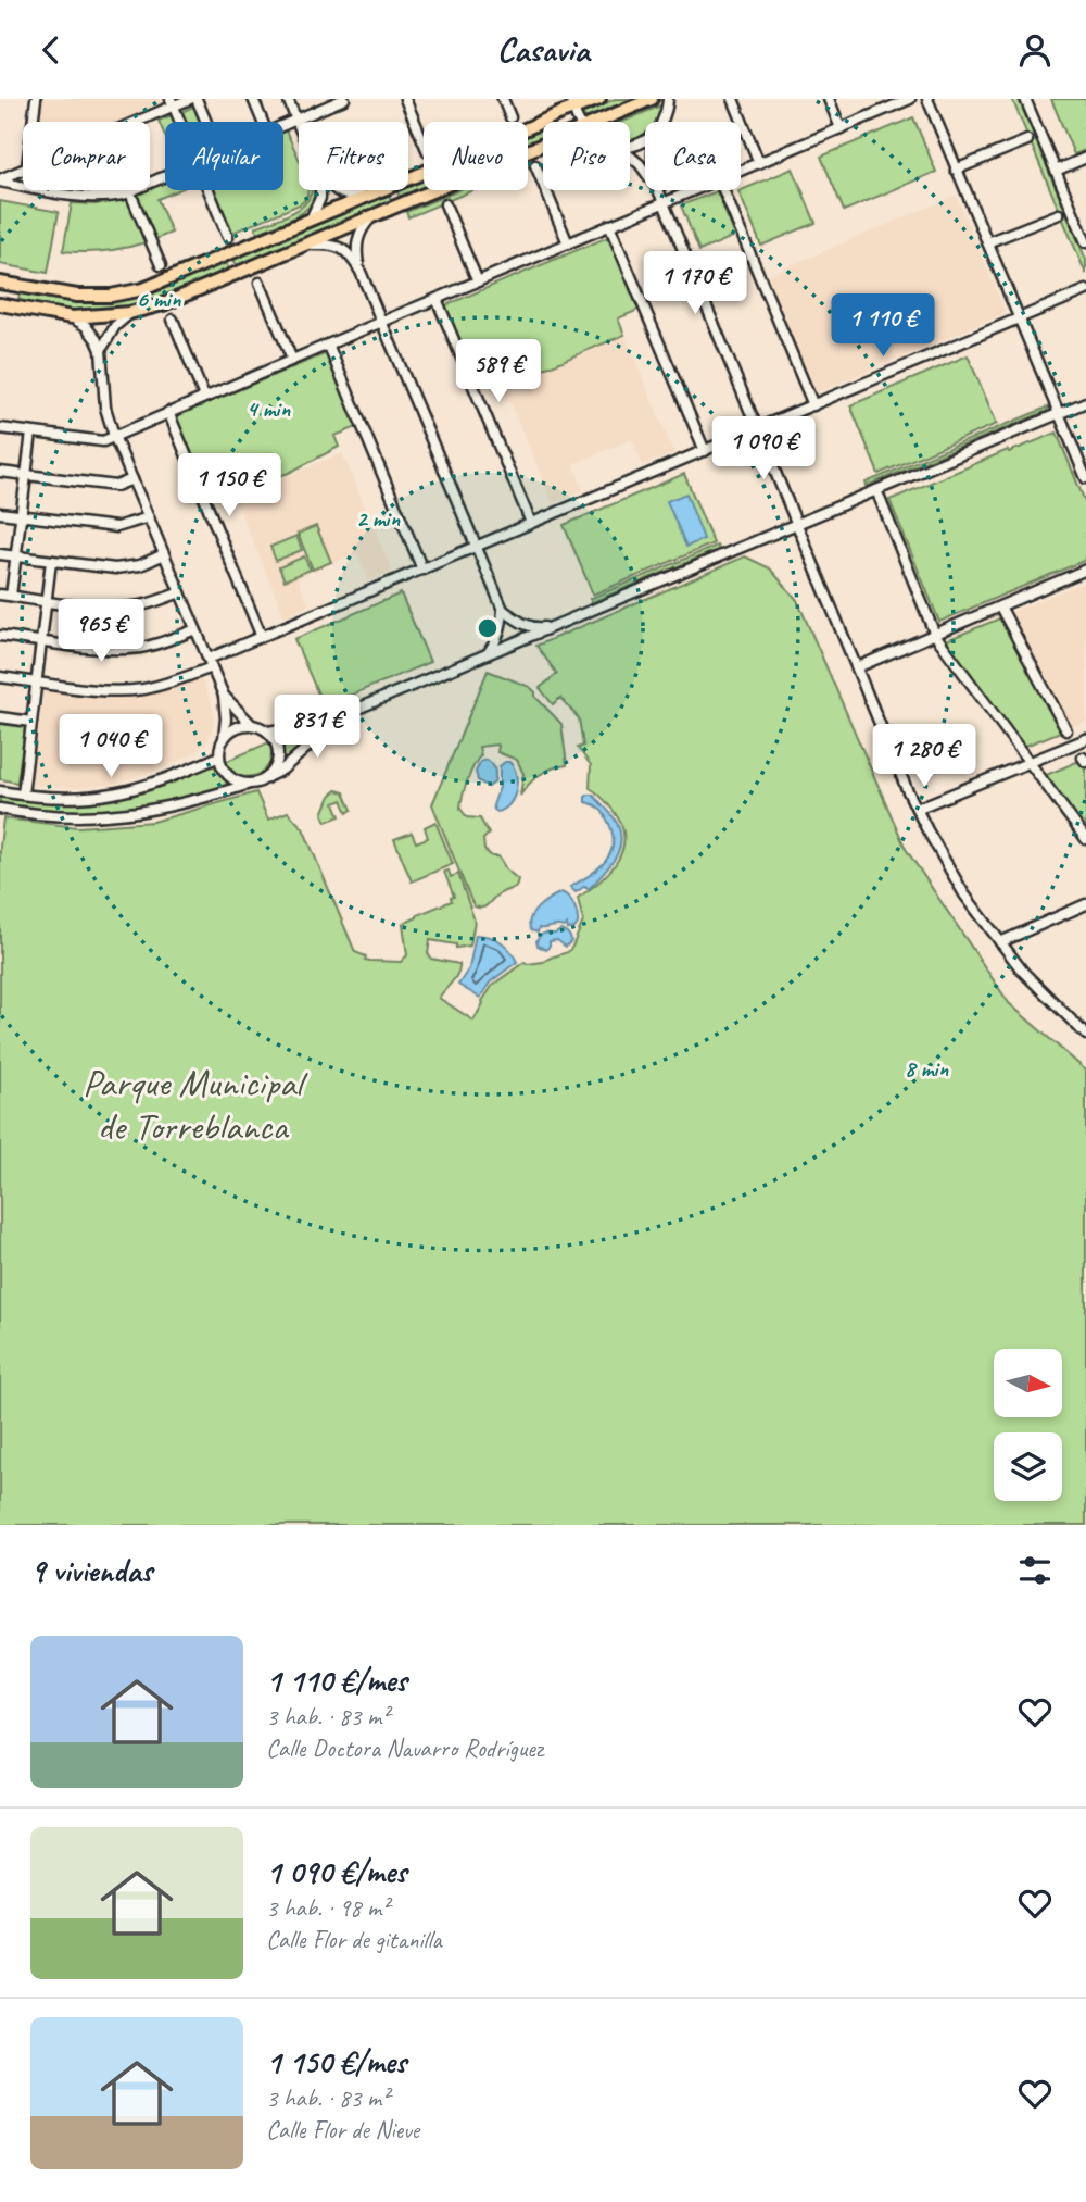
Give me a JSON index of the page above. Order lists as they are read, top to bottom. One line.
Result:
{"parks":["Parque Municipal de Torreblanca"],"north":"right","page":{"header":"Casavia","chip":["Comprar","Alquilar","Filtros","Nuevo","Piso","Casa"],"price":["1 170 €","1 110 €","589 €","1 090 €","1 150 €","965 €","831 €","1 040 €","1 280 €"],"heading":"9 viviendas","list":[{"name":"1 110 €/mes","note":"3 hab. · 83 m² · Calle Doctora Navarro Rodríguez"},{"name":"1 090 €/mes","note":"3 hab. · 98 m² · Calle Flor de gitanilla"},{"name":"1 150 €/mes","note":"3 hab. · 83 m² · Calle Flor de Nieve"}]},"rings":["6 min","4 min","2 min","8 min"]}
